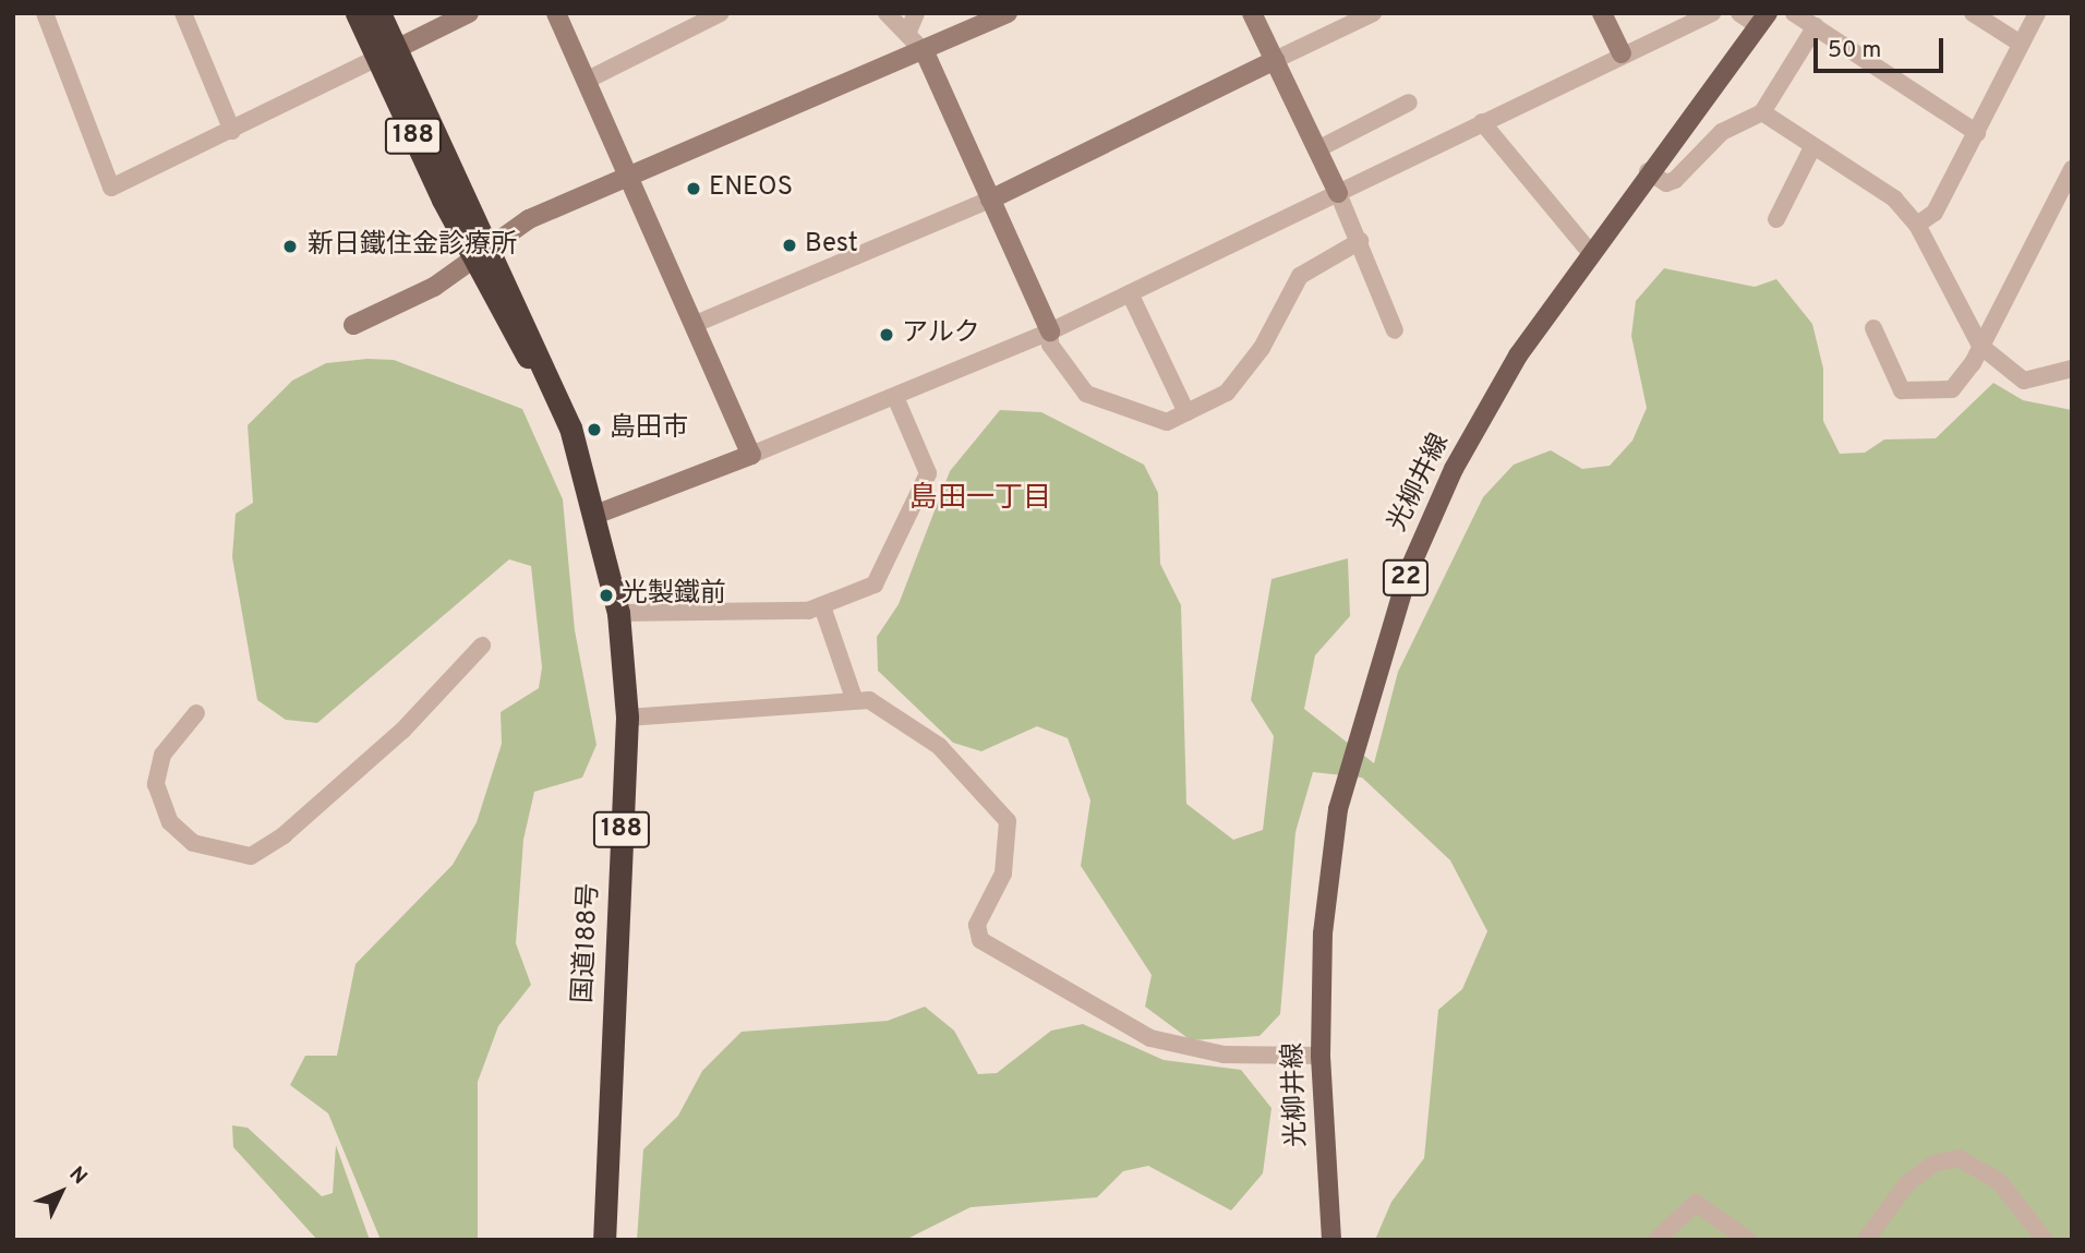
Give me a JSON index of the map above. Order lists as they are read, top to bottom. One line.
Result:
{"streets":{"highway":["188","国道188号"],"main road":["光柳井線","22"]},"districts":["島田一丁目"],"places":["ENEOS","Best","新日鐵住金診療所","アルク","島田市","光製鐵前"],"scale_bar":"50 m","north":"top right"}
